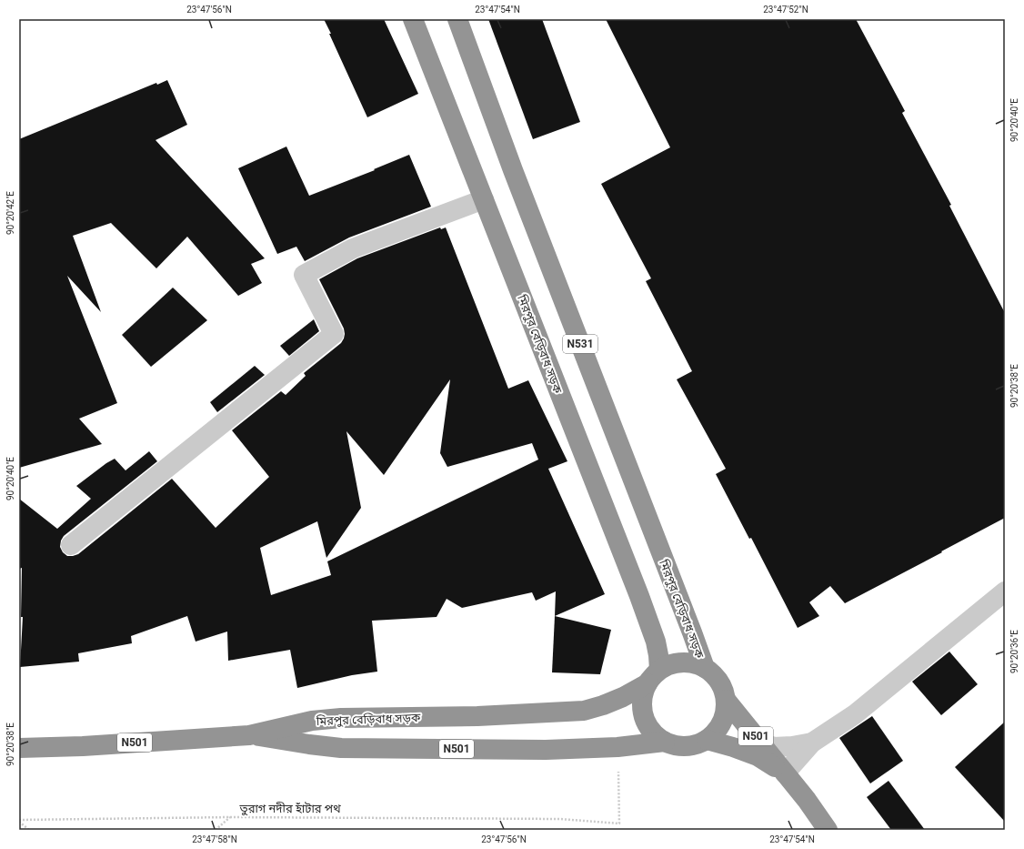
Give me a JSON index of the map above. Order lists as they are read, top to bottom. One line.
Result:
{"streets":{"highway":["মিরপুর বেড়িবাধ সড়ক","N531","N501"],"path":["তুরাগ নদীর হাঁটার পথ"]},"crossings":[["মিরপুর বেড়িবাধ সড়ক","N501"],["N501","তুরাগ নদীর হাঁটার পথ"]],"coordinates":["23°47'56\"N","23°47'54\"N","23°47'52\"N","90°20'40\"E","90°20'42\"E","90°20'38\"E","90°20'36\"E","23°47'58\"N"]}
